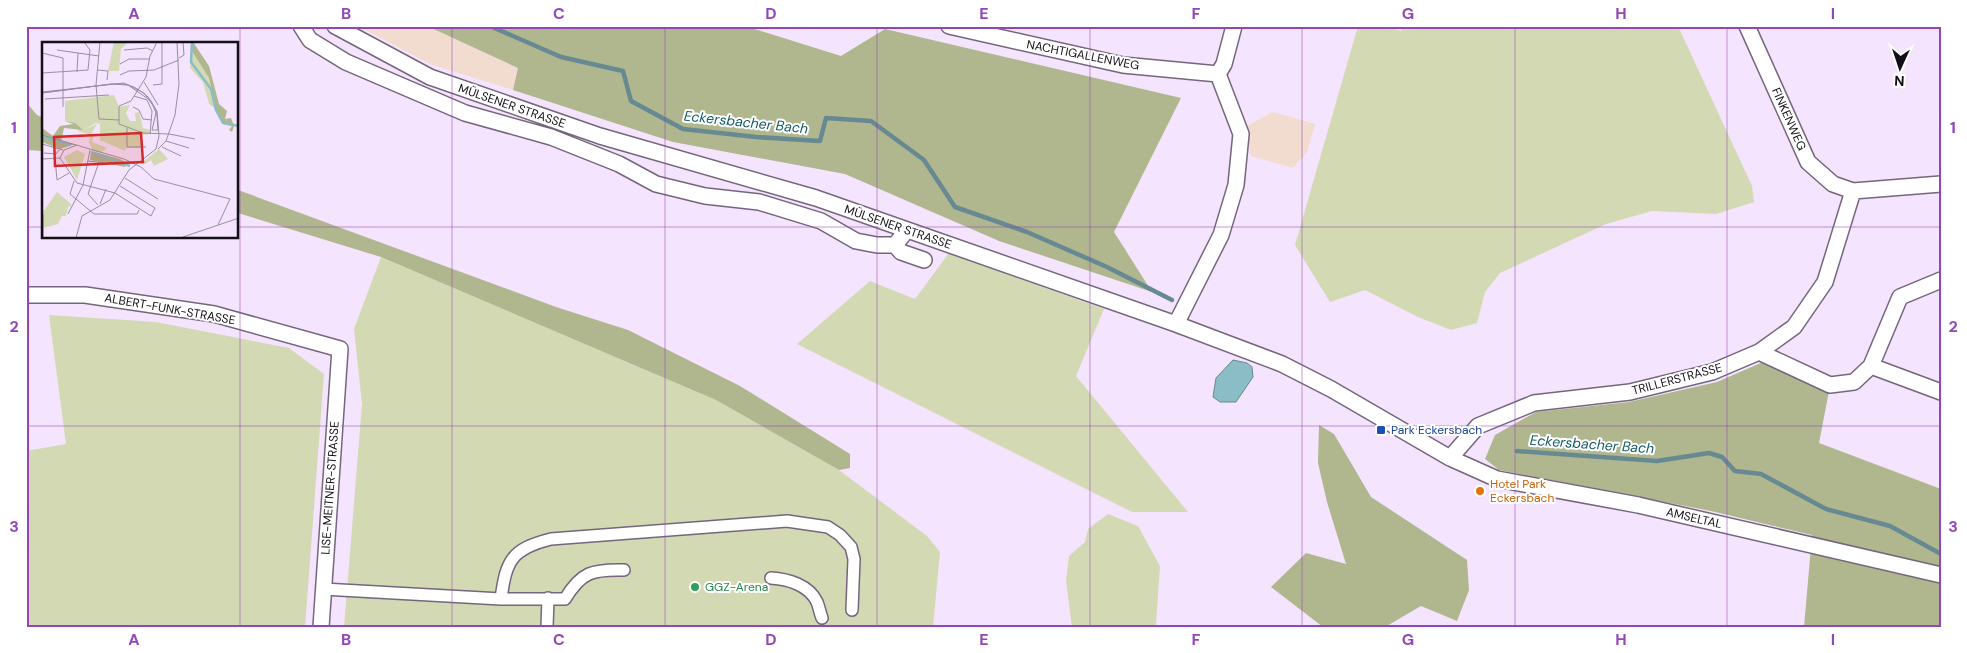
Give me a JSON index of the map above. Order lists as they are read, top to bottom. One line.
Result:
{"streets":{"street":["NACHTIGALLENWEG","MÜLSENER STRASSE","FINKENWEG","ALBERT-FUNK-STRASSE","TRILLERSTRASSE","LISE-MEITNER-STRASSE","AMSELTAL"]},"crossings":[["MÜLSENER STRASSE","TRILLERSTRASSE"],["MÜLSENER STRASSE","AMSELTAL"],["FINKENWEG","TRILLERSTRASSE"],["ALBERT-FUNK-STRASSE","LISE-MEITNER-STRASSE"],["TRILLERSTRASSE","AMSELTAL"]],"water":["Eckersbacher Bach"],"places":{"transit":["Park Eckersbach"],"other":["Hotel Park Eckersbach","GGZ-Arena"]},"north":"bottom","grid":{"columns":["A","B","C","D","E","F","G","H","I"],"rows":["1","2","3"]}}
